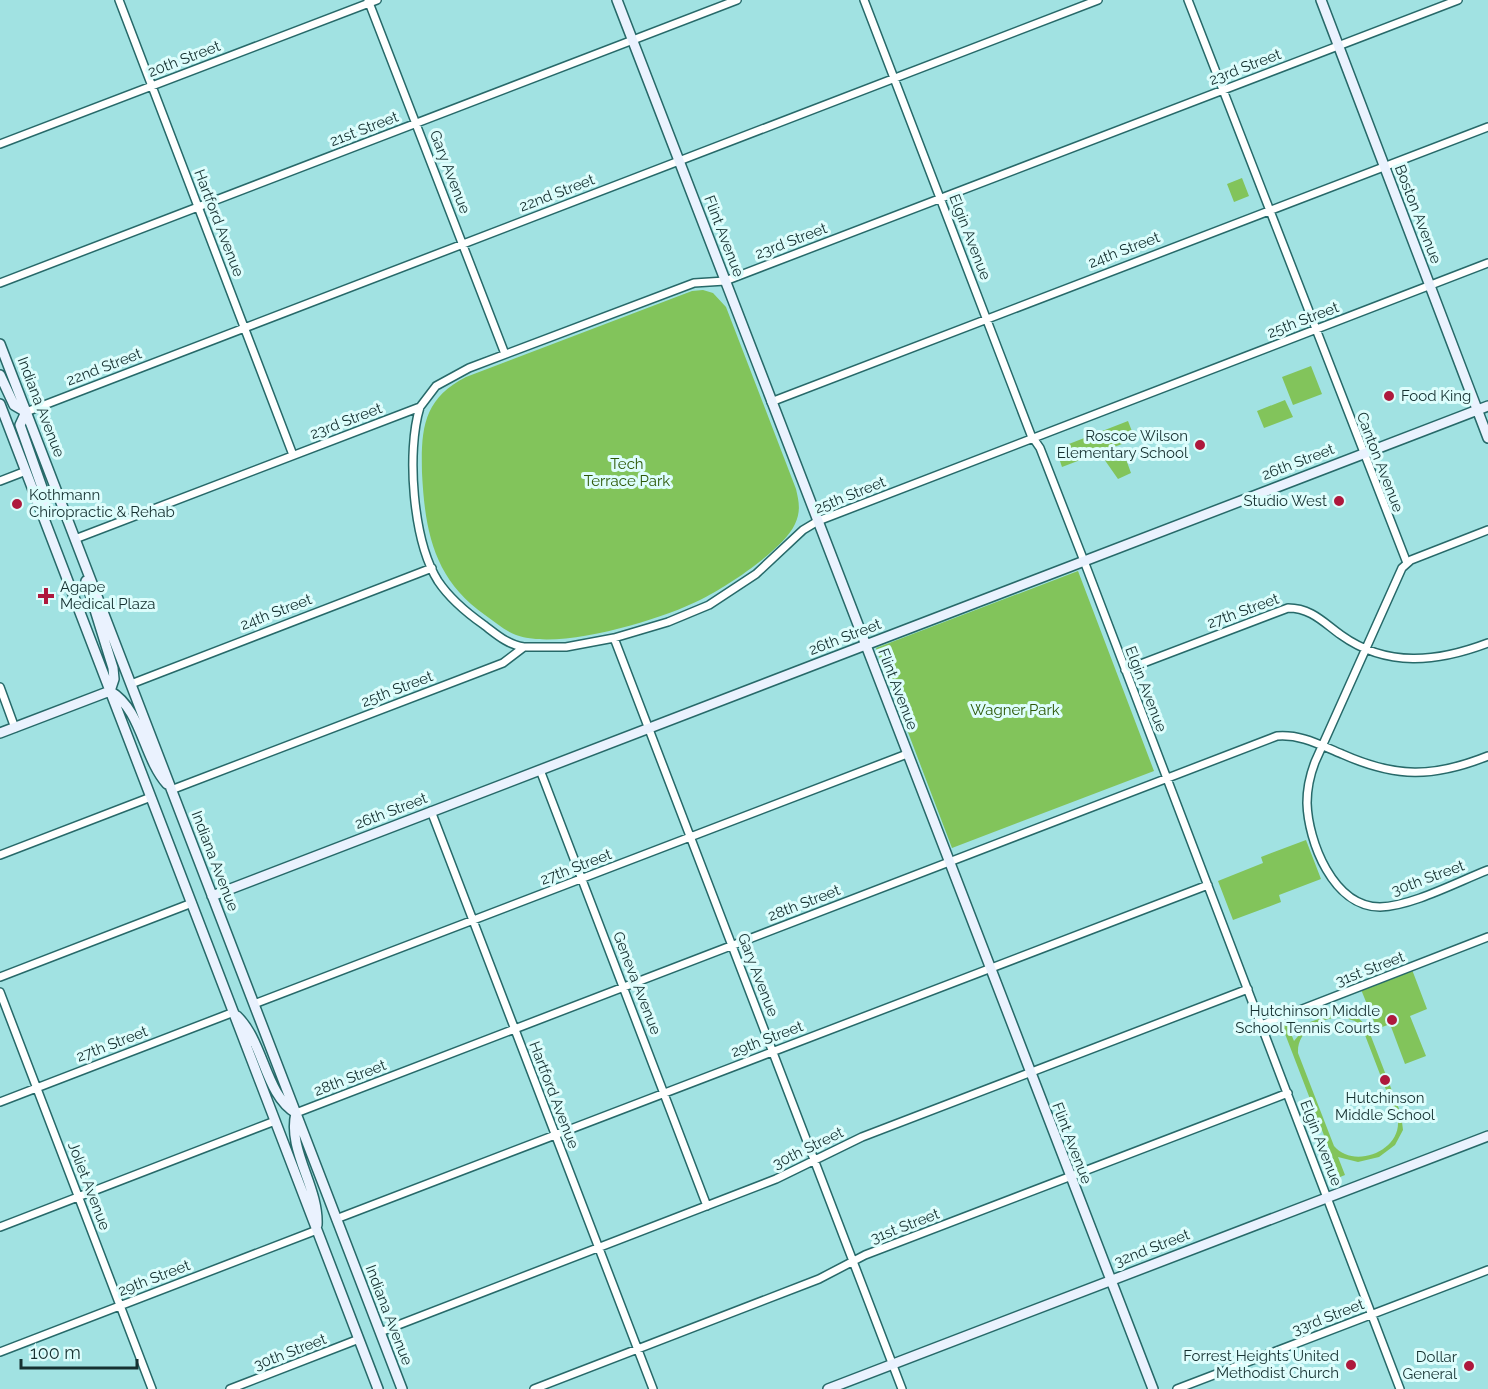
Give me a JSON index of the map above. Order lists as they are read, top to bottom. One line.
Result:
{"streets":{"street":["20th Street","23rd Street","21st Street","Gary Avenue","22nd Street","Boston Avenue","Hartford Avenue","Flint Avenue","Elgin Avenue","24th Street","25th Street","Indiana Avenue","26th Street","Canton Avenue","27th Street","30th Street","28th Street","31st Street","Geneva Avenue","29th Street","Joliet Avenue","32nd Street","33rd Street"]},"crossings":[["20th Street","Gary Avenue"],["20th Street","Hartford Avenue"],["23rd Street","Gary Avenue"],["23rd Street","Boston Avenue"],["23rd Street","Hartford Avenue"],["23rd Street","Flint Avenue"],["23rd Street","Elgin Avenue"],["23rd Street","Indiana Avenue"],["23rd Street","Canton Avenue"],["21st Street","Gary Avenue"],["21st Street","Hartford Avenue"],["21st Street","Flint Avenue"],["Gary Avenue","22nd Street"],["Gary Avenue","25th Street"],["Gary Avenue","26th Street"],["Gary Avenue","27th Street"],["Gary Avenue","30th Street"],["Gary Avenue","28th Street"],["Gary Avenue","31st Street"],["Gary Avenue","29th Street"],["Gary Avenue","32nd Street"],["22nd Street","Hartford Avenue"],["22nd Street","Flint Avenue"],["22nd Street","Elgin Avenue"],["22nd Street","Indiana Avenue"],["Boston Avenue","24th Street"],["Boston Avenue","25th Street"],["Boston Avenue","26th Street"],["Hartford Avenue","26th Street"],["Hartford Avenue","27th Street"],["Hartford Avenue","30th Street"],["Hartford Avenue","28th Street"],["Hartford Avenue","31st Street"],["Hartford Avenue","29th Street"],["Flint Avenue","24th Street"],["Flint Avenue","25th Street"],["Flint Avenue","26th Street"],["Flint Avenue","27th Street"],["Flint Avenue","30th Street"],["Flint Avenue","28th Street"],["Flint Avenue","31st Street"],["Flint Avenue","29th Street"],["Flint Avenue","32nd Street"],["Elgin Avenue","24th Street"],["Elgin Avenue","25th Street"],["Elgin Avenue","26th Street"],["Elgin Avenue","27th Street"],["Elgin Avenue","30th Street"],["Elgin Avenue","28th Street"],["Elgin Avenue","31st Street"],["Elgin Avenue","29th Street"],["Elgin Avenue","32nd Street"],["Elgin Avenue","33rd Street"],["24th Street","Indiana Avenue"],["24th Street","Canton Avenue"],["25th Street","Indiana Avenue"],["25th Street","Canton Avenue"],["Indiana Avenue","26th Street"],["Indiana Avenue","27th Street"],["Indiana Avenue","30th Street"],["Indiana Avenue","28th Street"],["Indiana Avenue","29th Street"],["26th Street","Canton Avenue"],["26th Street","Geneva Avenue"],["27th Street","Geneva Avenue"],["27th Street","Joliet Avenue"],["30th Street","28th Street"],["30th Street","Geneva Avenue"],["28th Street","Geneva Avenue"],["Geneva Avenue","29th Street"],["29th Street","Joliet Avenue"]],"parks":["Tech Terrace Park","Wagner Park"],"places":{"other":["Food King","Roscoe Wilson Elementary School","Studio West","Kothmann Chiropractic & Rehab","Hutchinson Middle School Tennis Courts","Hutchinson Middle School","Forrest Heights United Methodist Church","Dollar General"],"health":["Agape Medical Plaza"]},"scale_bar":"100 m"}
